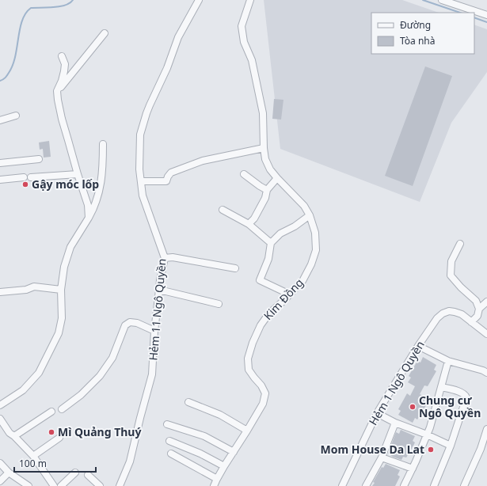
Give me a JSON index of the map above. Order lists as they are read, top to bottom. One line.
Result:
{"streets":{"street":["Kim Đồng","Hẻm 11 Ngô Quyền","Hẻm 1 Ngô Quyền"]},"places":["Gậy móc lốp","Chung cư Ngô Quyền","Mì Quảng Thuý","Mom House Da Lat"],"legend":["Đường","Tòa nhà"],"scale_bar":"100 m"}
